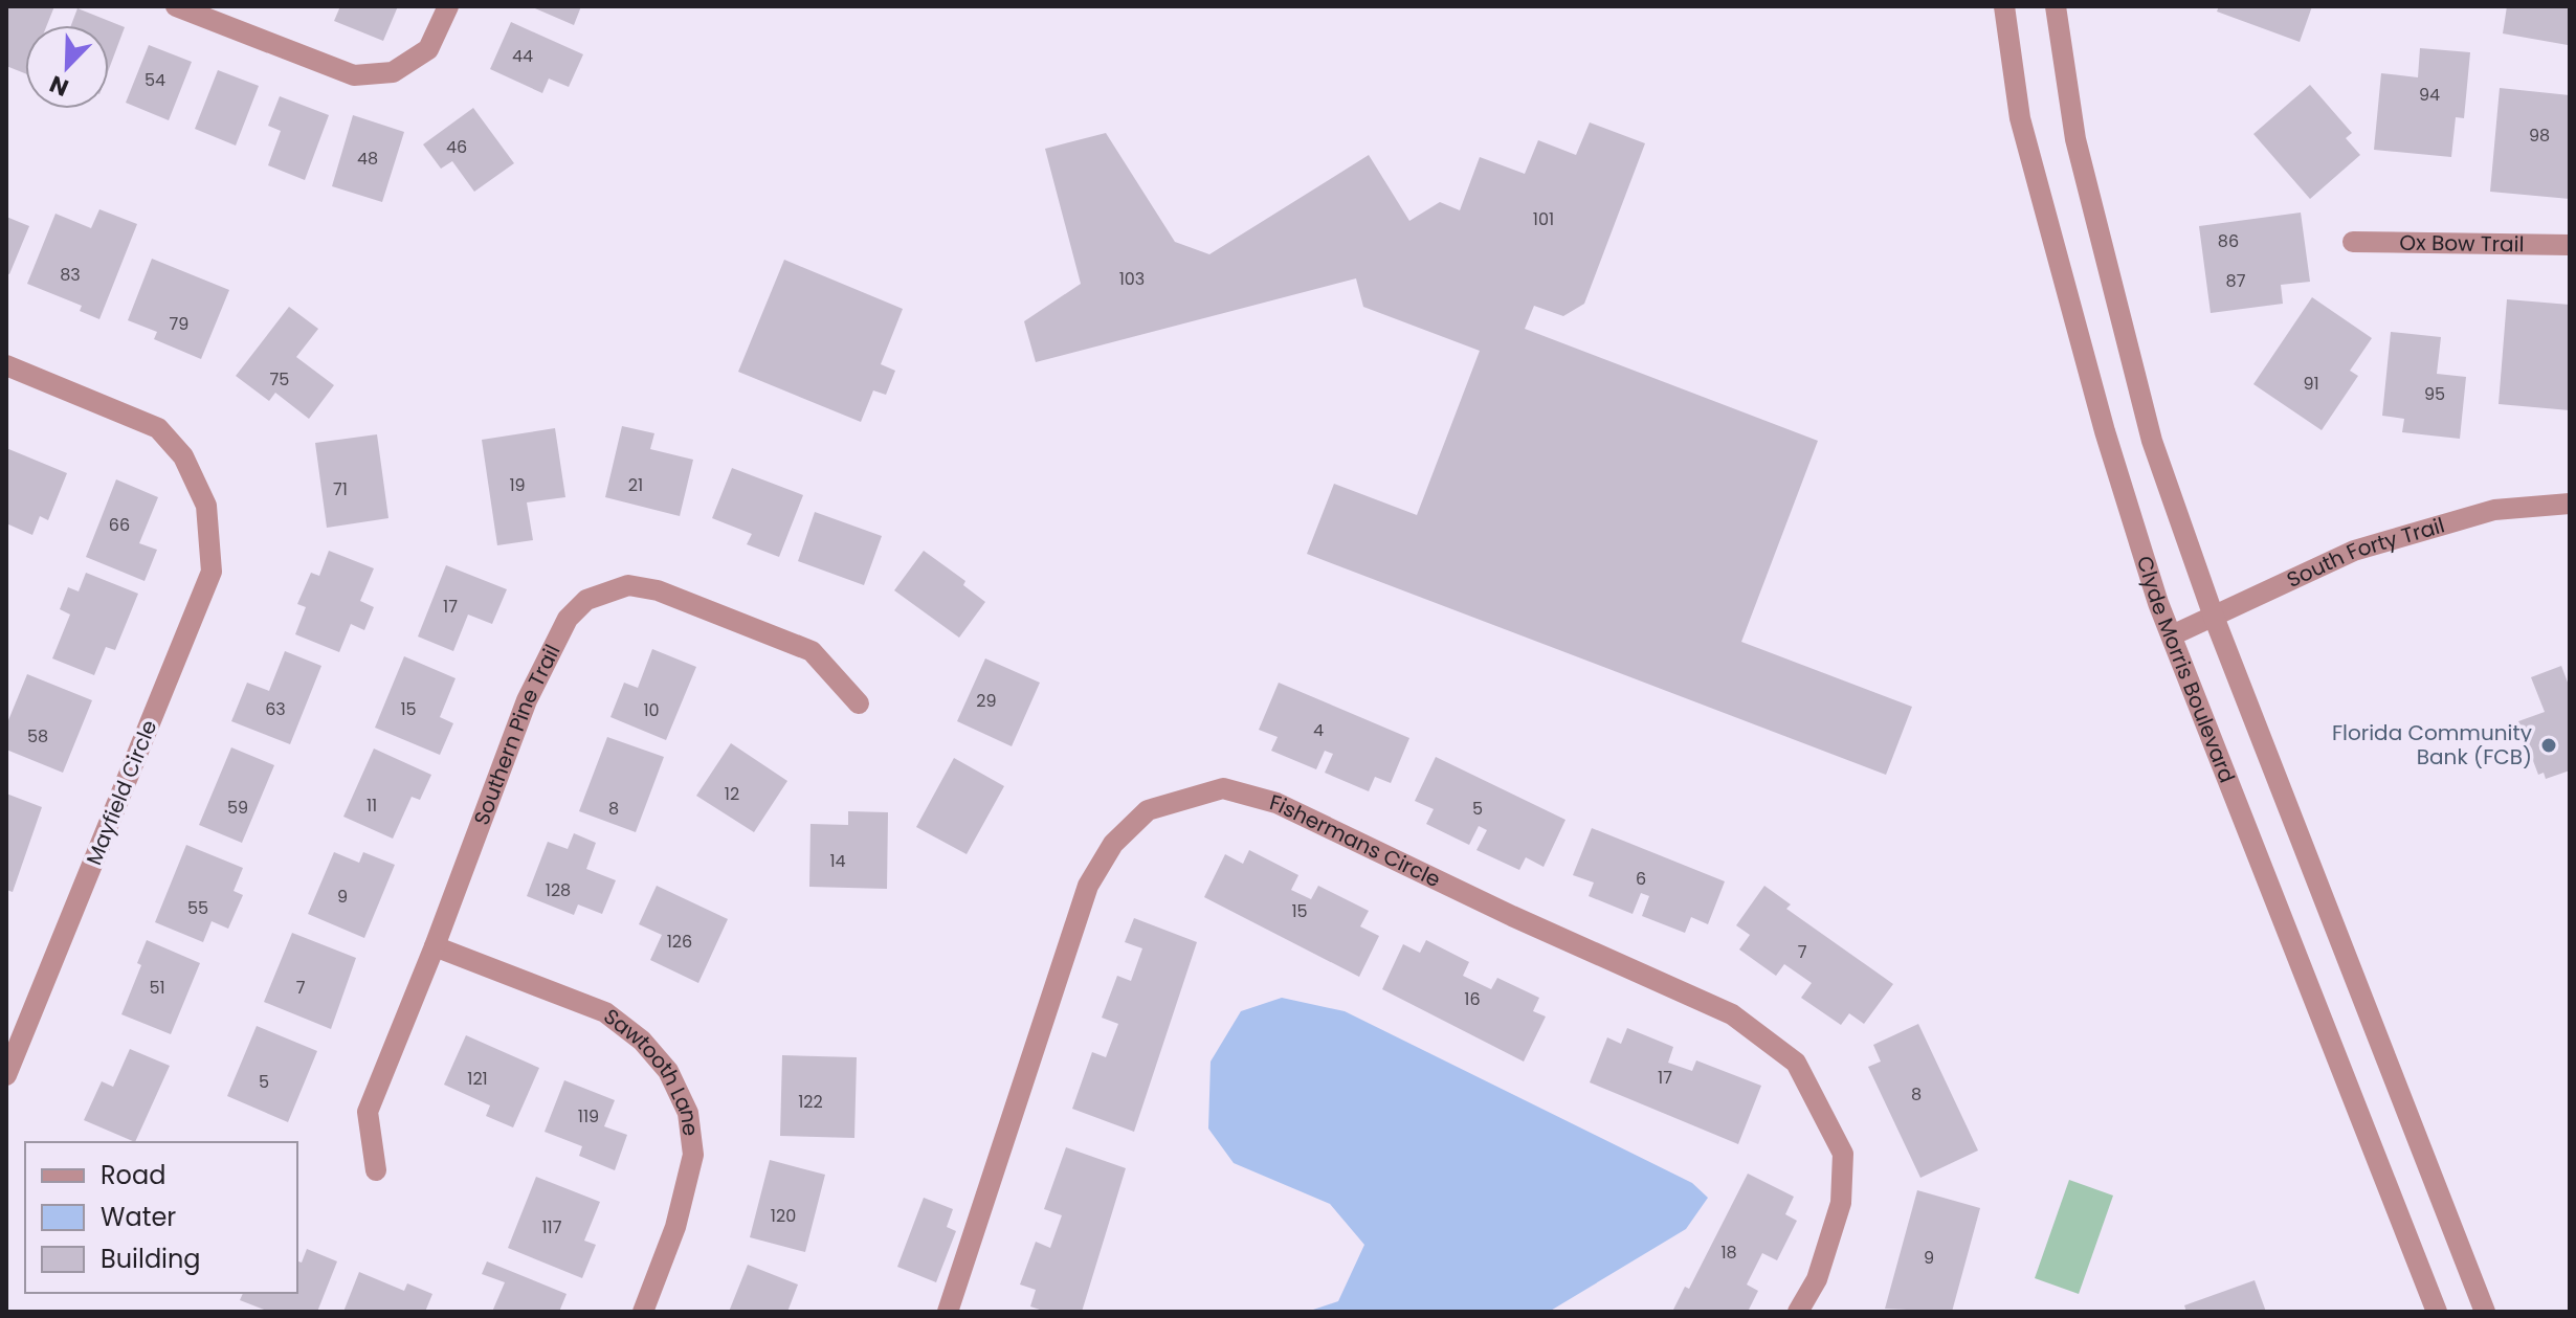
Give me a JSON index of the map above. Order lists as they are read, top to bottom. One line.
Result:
{"streets":{"street":["Ox Bow Trail","South Forty Trail","Clyde Morris Boulevard","Southern Pine Trail","Mayfield Circle","Fishermans Circle","Sawtooth Lane"]},"crossings":[["South Forty Trail","Clyde Morris Boulevard"],["Southern Pine Trail","Sawtooth Lane"]],"places":["Florida Community Bank (FCB)"],"house_numbers":["44","54","94","98","46","48","101","86","83","103","87","79","75","91","95","19","21","71","66","17","29","63","15","10","4","58","12","11","59","8","5","14","6","128","9","55","15","126","7","51","7","16","17","121","5","8","122","119","120","117","18","9"],"legend":["Road","Water","Building"],"north":"bottom left"}
